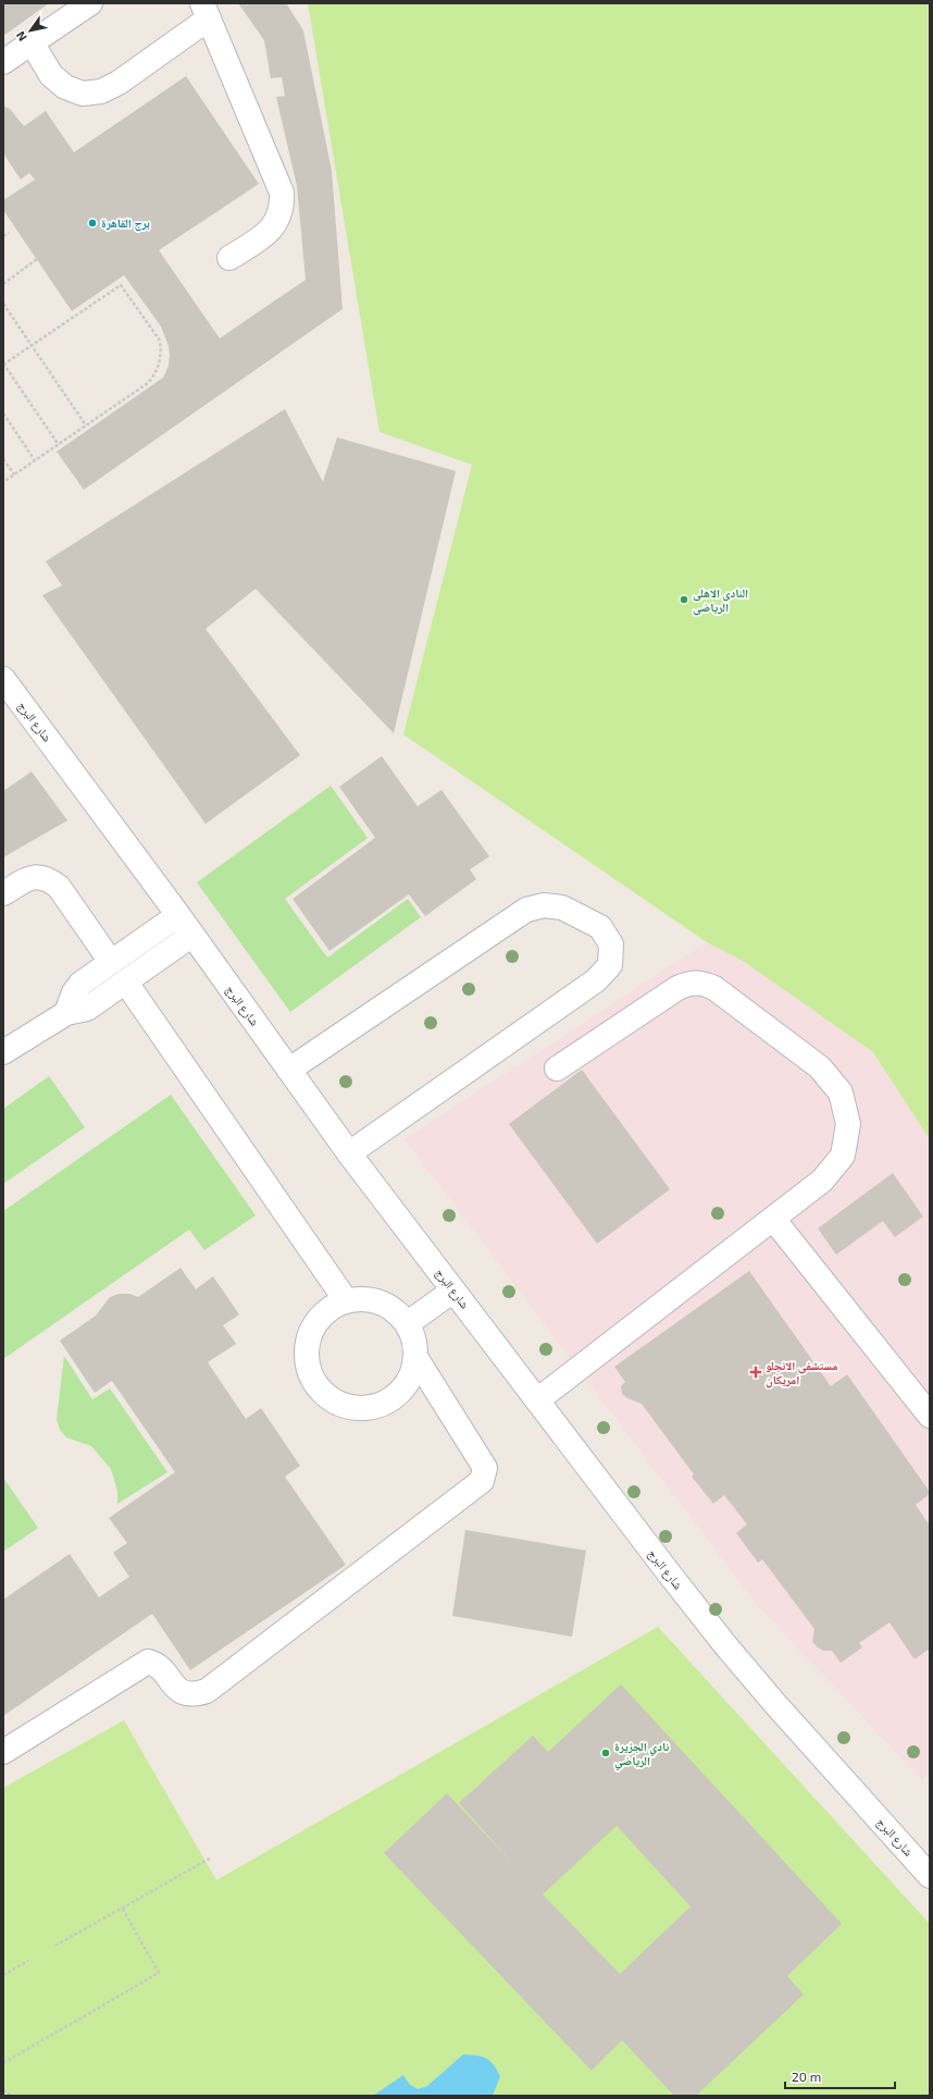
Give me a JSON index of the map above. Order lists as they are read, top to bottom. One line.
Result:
{"streets":{"street":["شارع البرج"]},"places":{"other":["برج القاهرة","النادى الاهلى الرياضى","نادي الجزيرة الرياضي"],"health":["مستشفى الانجلو امريكان"]},"scale_bar":"20 m","north":"bottom left"}
